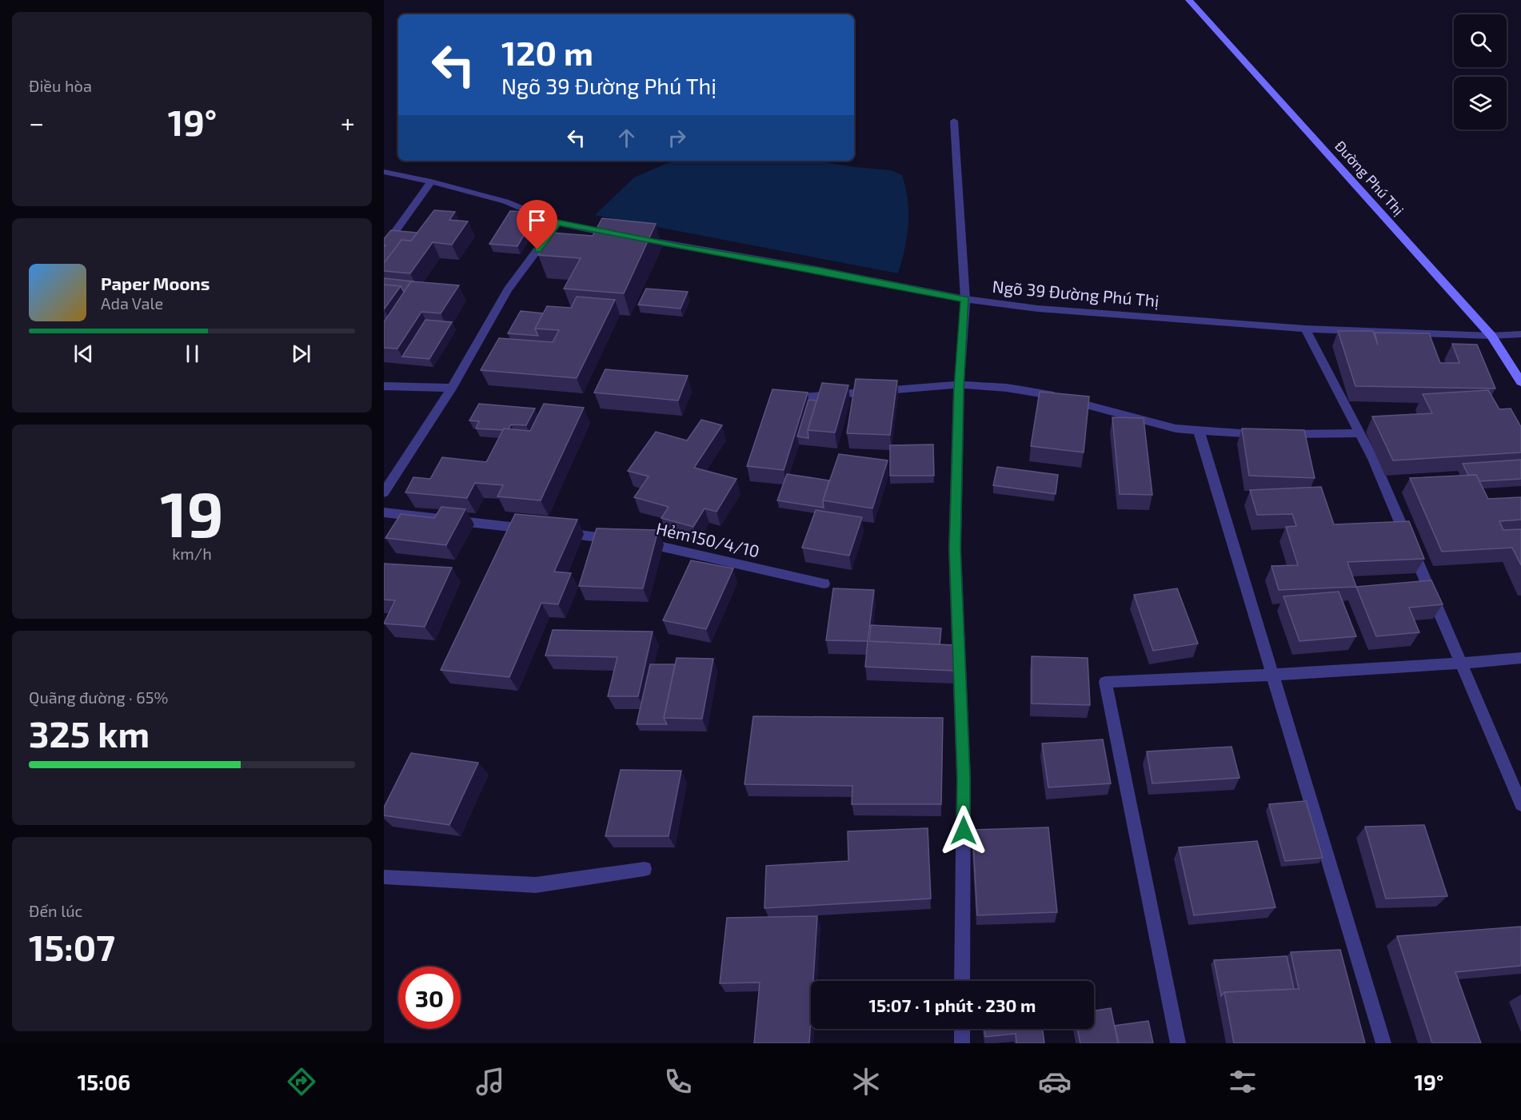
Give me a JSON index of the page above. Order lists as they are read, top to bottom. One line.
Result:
{"streets":{"street":["Đường Phú Thị","Ngõ 39 Đường Phú Thị","Hẻm150/4/10"]},"crossings":[["Đường Phú Thị","Ngõ 39 Đường Phú Thị"]],"page":{"tile":["Điều hòa",["19","km/h"],["Quãng đường · 65%","325 km"],["Đến lúc","15:07"]],"turn":["120 m","Ngõ 39 Đường Phú Thị"],"heat":["−","19°","+"],"song":["Paper Moons","Ada Vale"],"limit":"30","trip":"15:07 · 1 phút · 230 m","tabs":["15:06","19°"]}}
